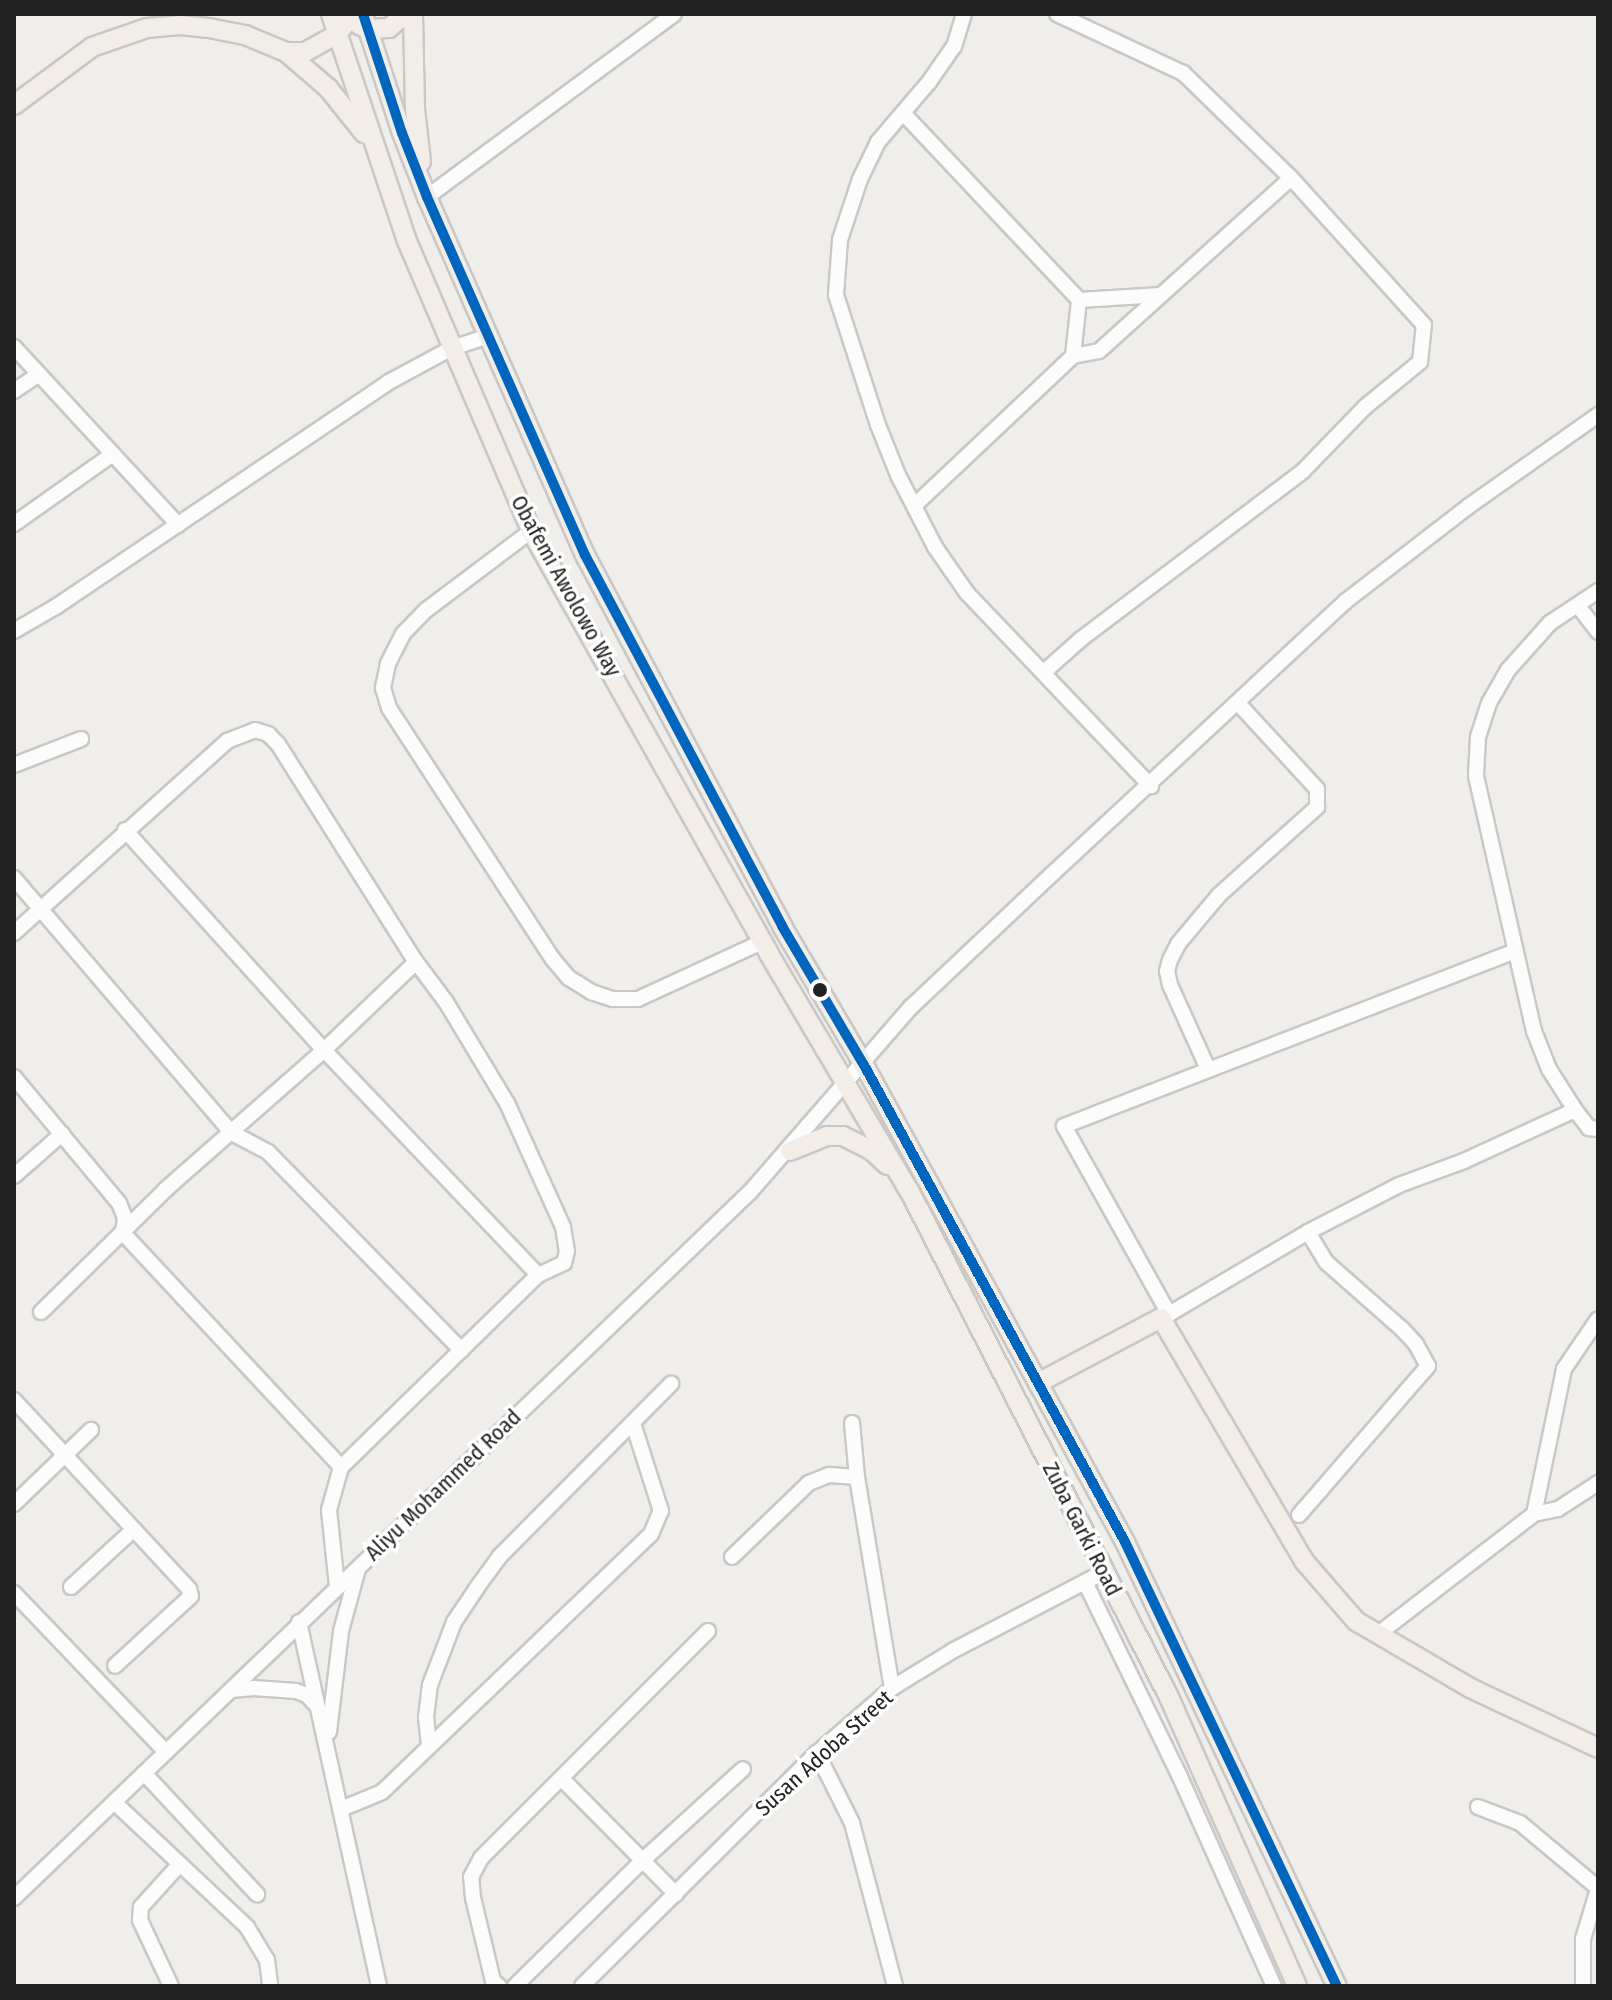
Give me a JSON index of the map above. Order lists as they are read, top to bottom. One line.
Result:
{"streets":{"main road":["Obafemi Awolowo Way","Zuba Garki Road"],"street":["Aliyu Mohammed Road","Susan Adoba Street"]},"crossings":[["Obafemi Awolowo Way","Aliyu Mohammed Road"],["Obafemi Awolowo Way","Zuba Garki Road"],["Aliyu Mohammed Road","Zuba Garki Road"],["Zuba Garki Road","Susan Adoba Street"]]}
